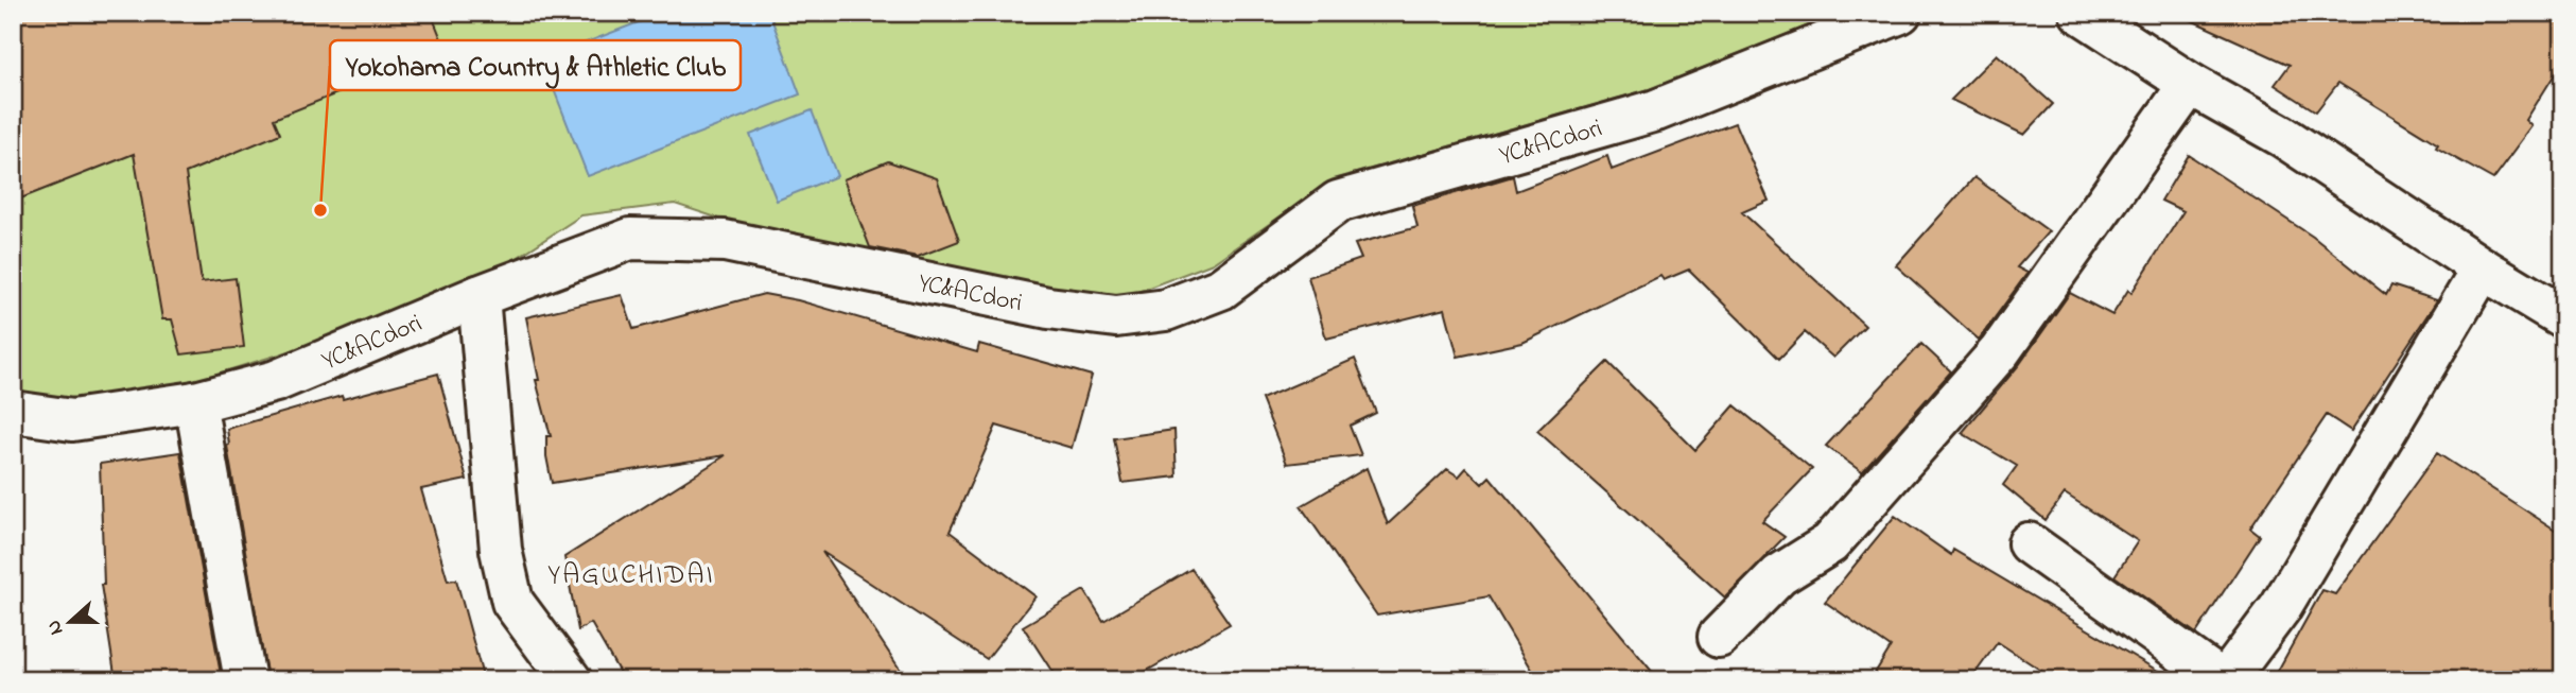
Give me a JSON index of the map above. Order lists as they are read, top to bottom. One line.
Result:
{"streets":{"street":["YC&ACdori"]},"districts":["YAGUCHIDAI"],"places":["Yokohama Country & Athletic Club"],"north":"left"}
